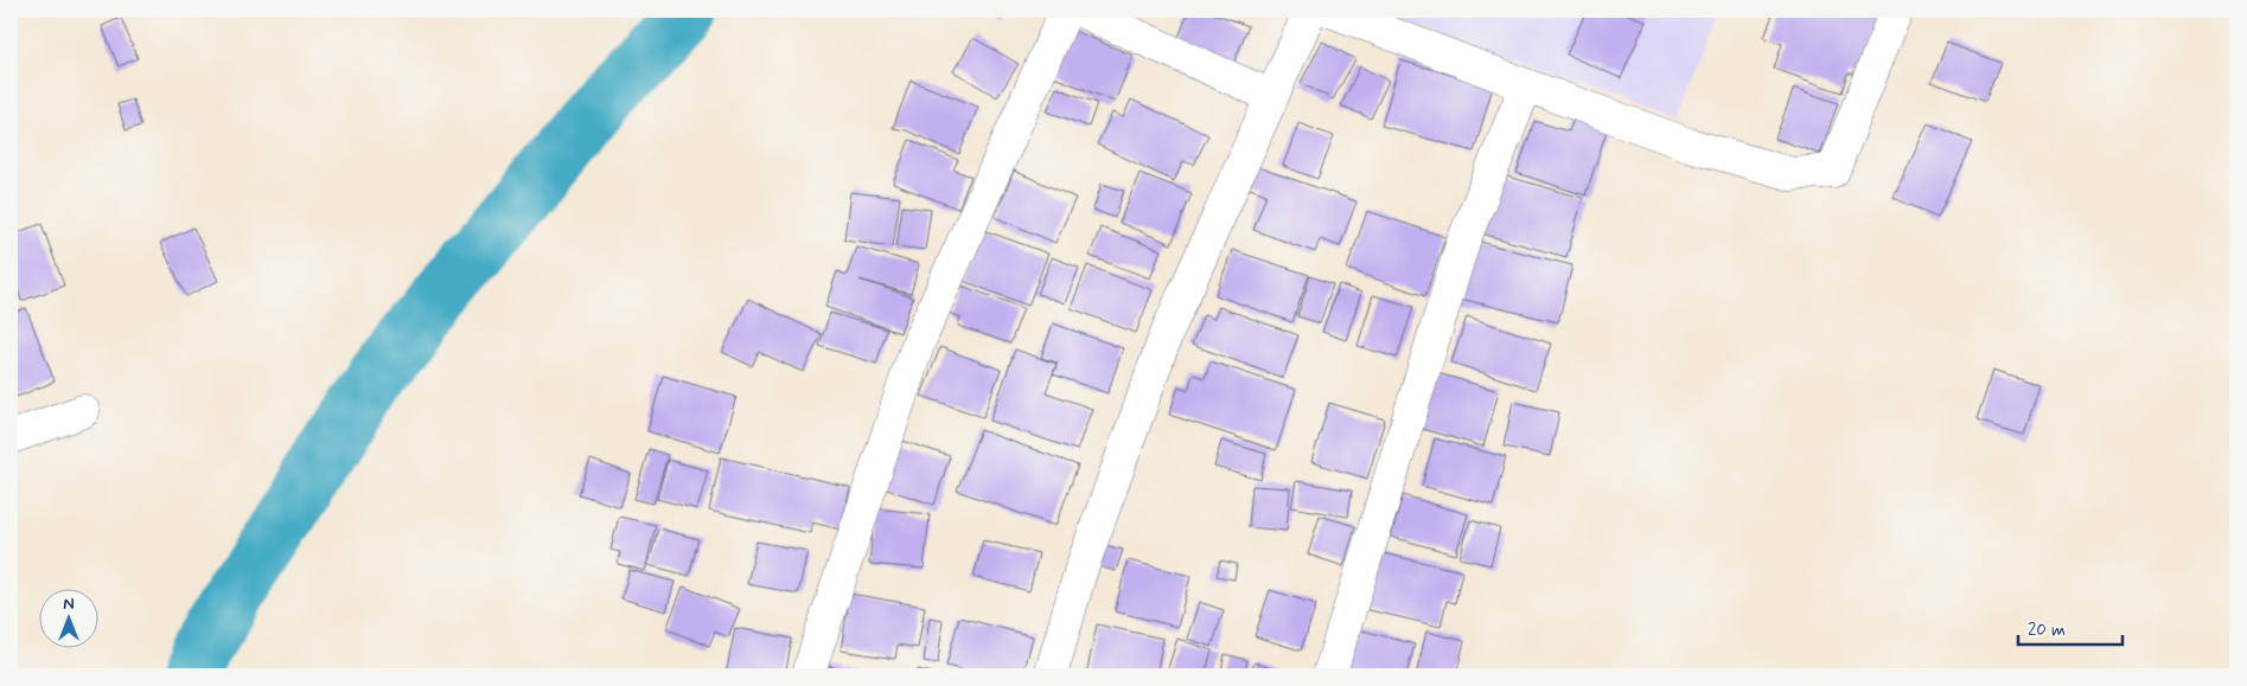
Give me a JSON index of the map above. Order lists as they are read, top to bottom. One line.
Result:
{"scale_bar":"20 m","north":"top"}
